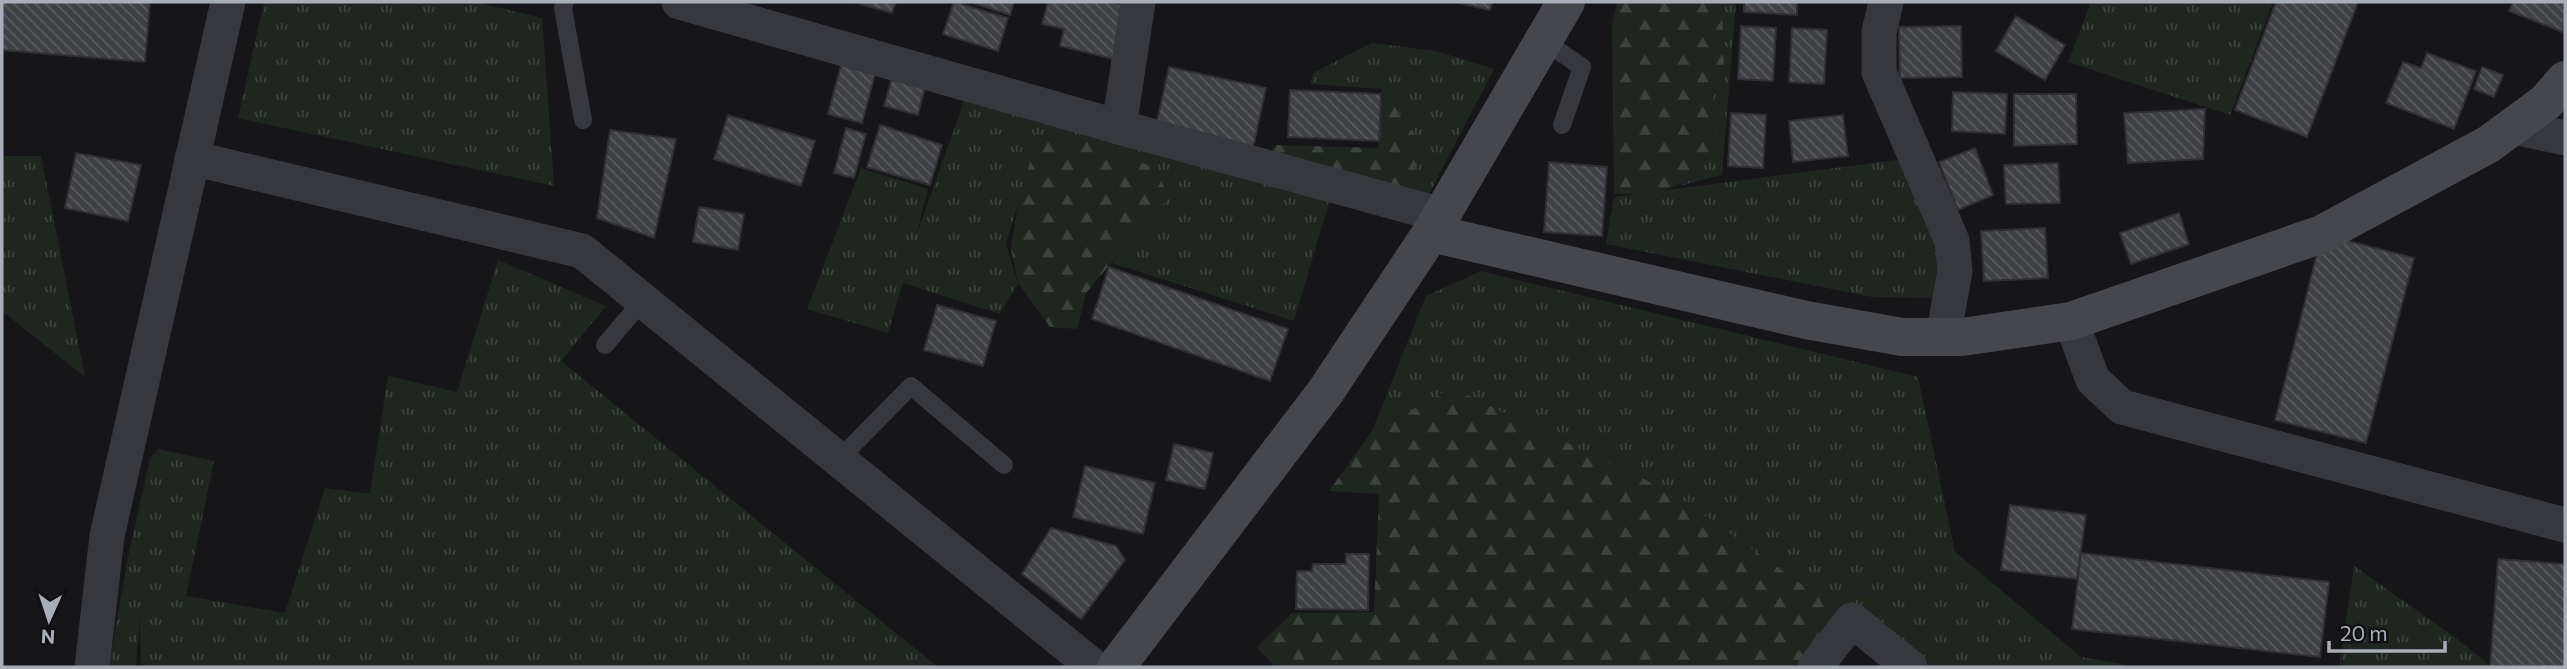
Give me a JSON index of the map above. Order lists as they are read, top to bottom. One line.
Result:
{"scale_bar":"20 m","north":"bottom"}
